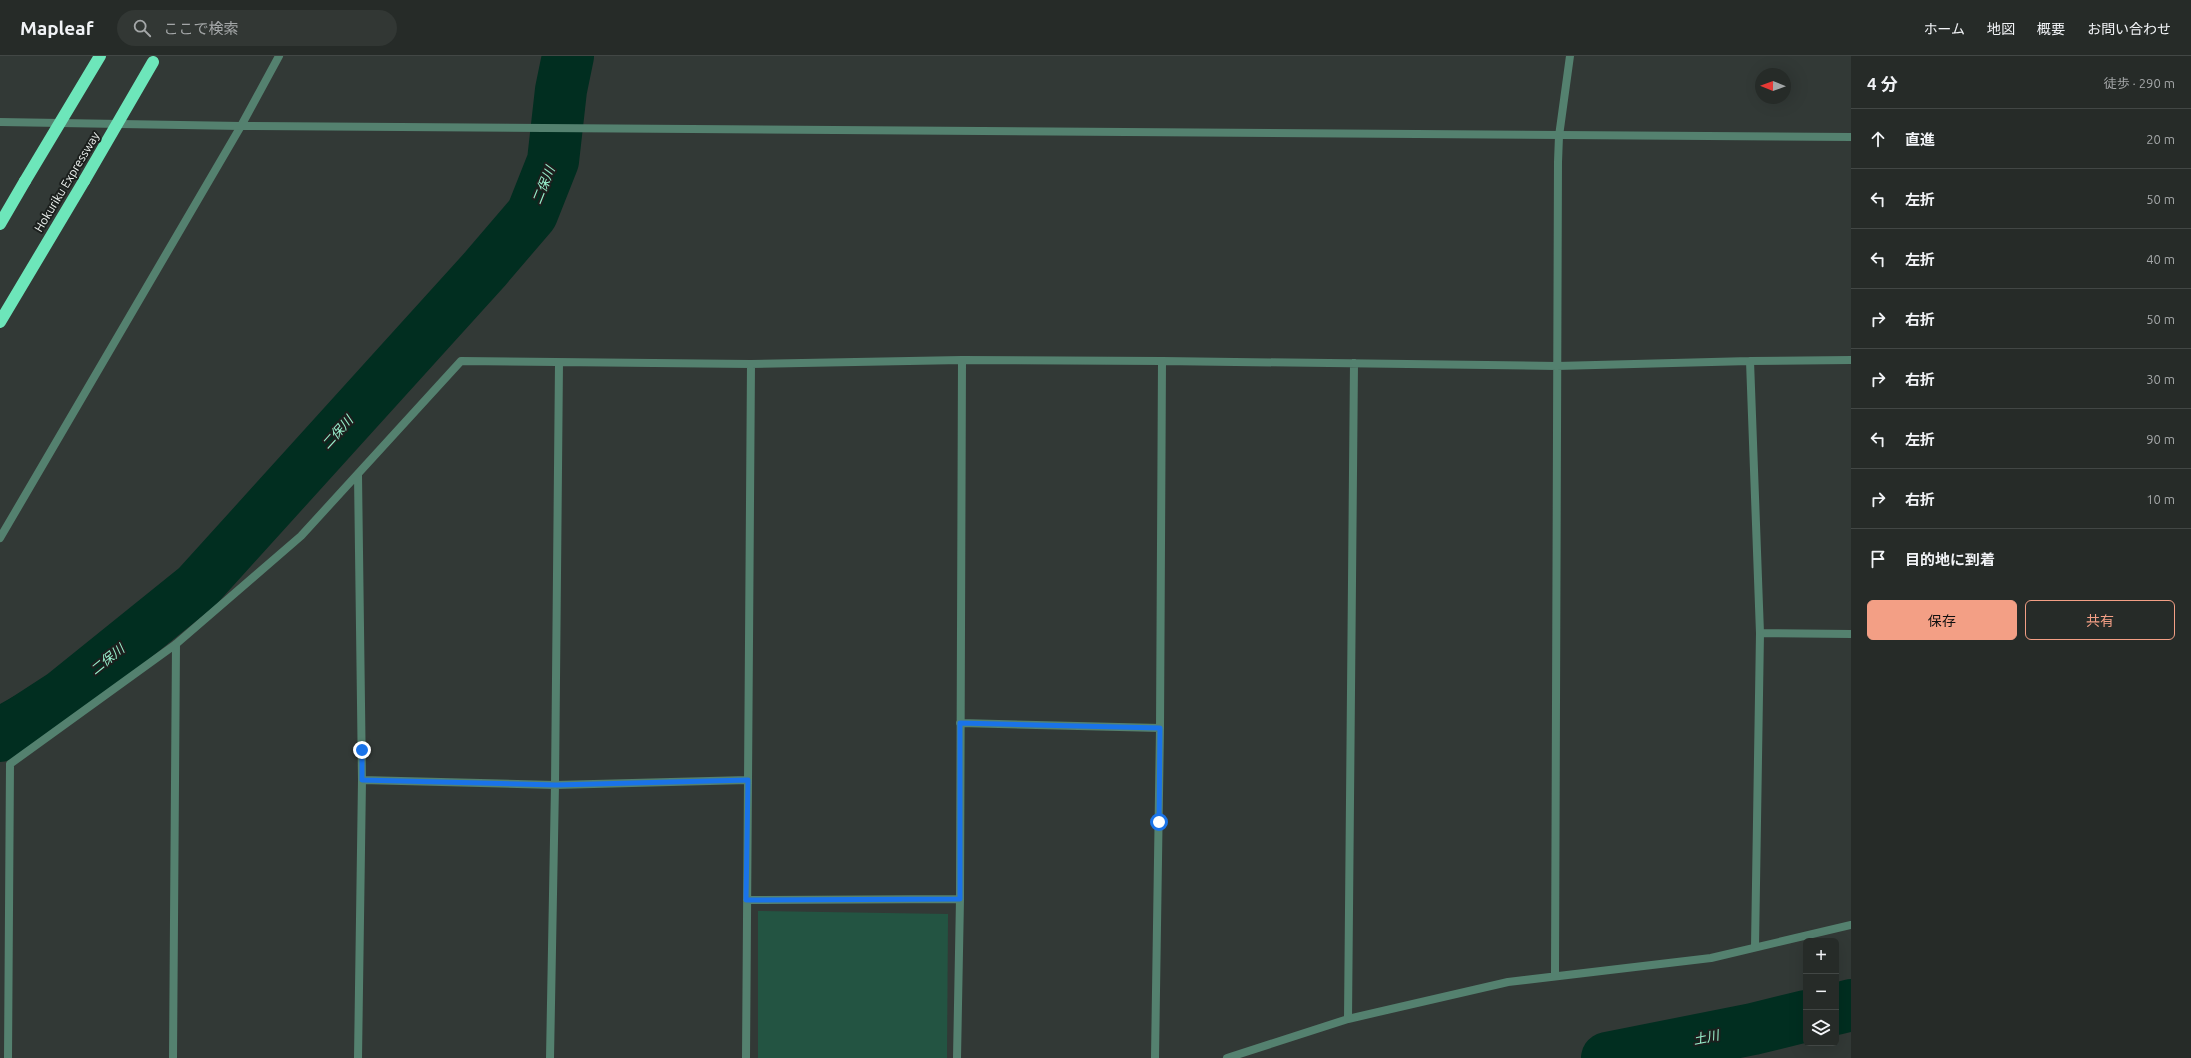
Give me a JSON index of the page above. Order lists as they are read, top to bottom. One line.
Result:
{"streets":{"highway":["Hokuriku Expressway"]},"water":["二保川","土川"],"north":"left","page":{"header":"Mapleaf","search":"ここで検索","nav":["ホーム","地図","概要","お問い合わせ"],"heading":["4 分","徒歩 · 290 m"],"list":[["直進","20 m"],["左折","50 m"],["左折","40 m"],["右折","50 m"],["右折","30 m"],["左折","90 m"],["右折","10 m"],"目的地に到着"],"buttons":["保存","共有"],"map_buttons":["+","−"]}}
